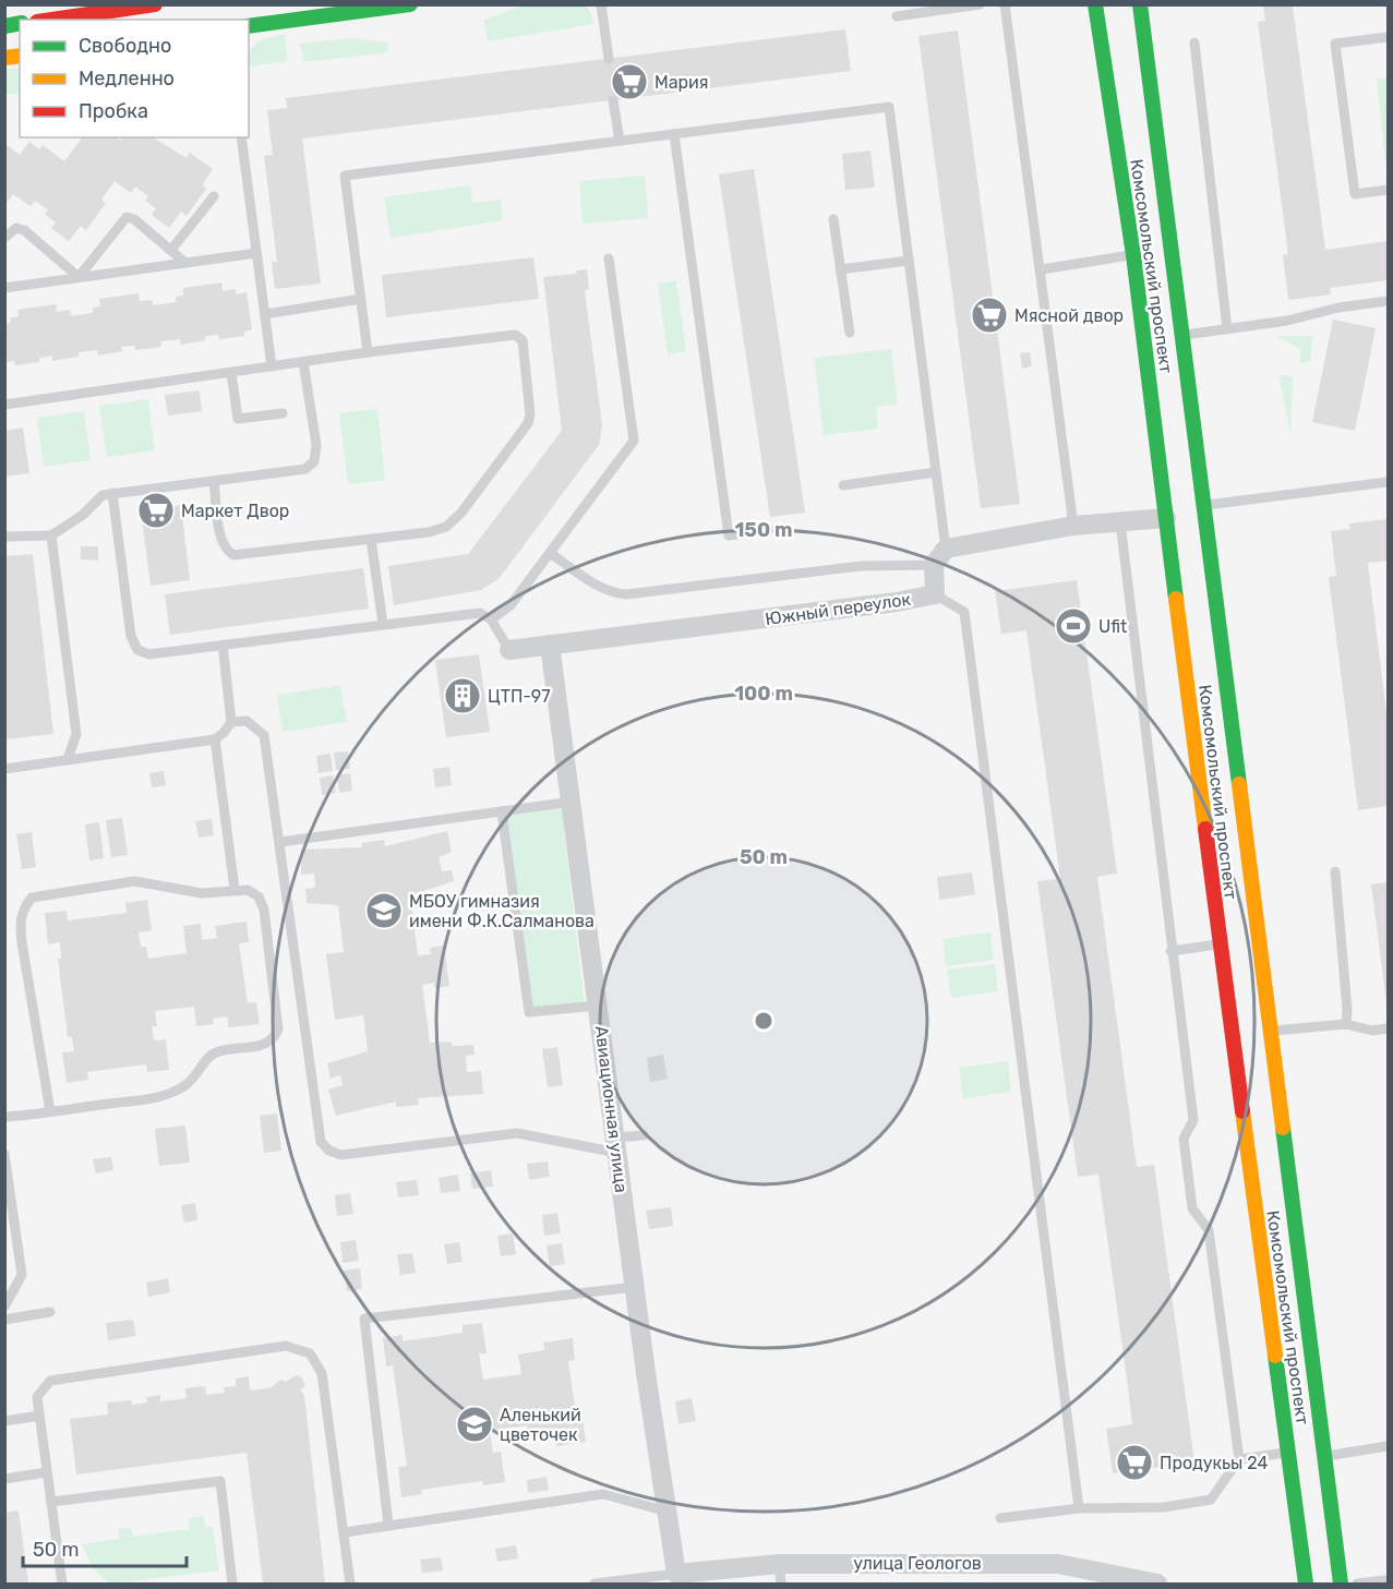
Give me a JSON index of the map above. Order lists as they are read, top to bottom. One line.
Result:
{"streets":{"main road":["Комсомольский проспект"],"street":["Южный переулок","Авиационная улица","улица Геологов"]},"crossings":[["Южный переулок","Авиационная улица"],["Авиационная улица","улица Геологов"]],"places":{"supermarket":["Мария","Мясной двор","Маркет Двор","Продукьы 24"],"sports":["Ufit"],"building":["ЦТП-97"],"school or university":["МБОУ гимназия имени Ф.К.Салманова","Аленький цветочек"]},"legend":["Свободно","Медленно","Пробка"],"scale_bar":"50 m","rings":["150 m","100 m","50 m"]}
